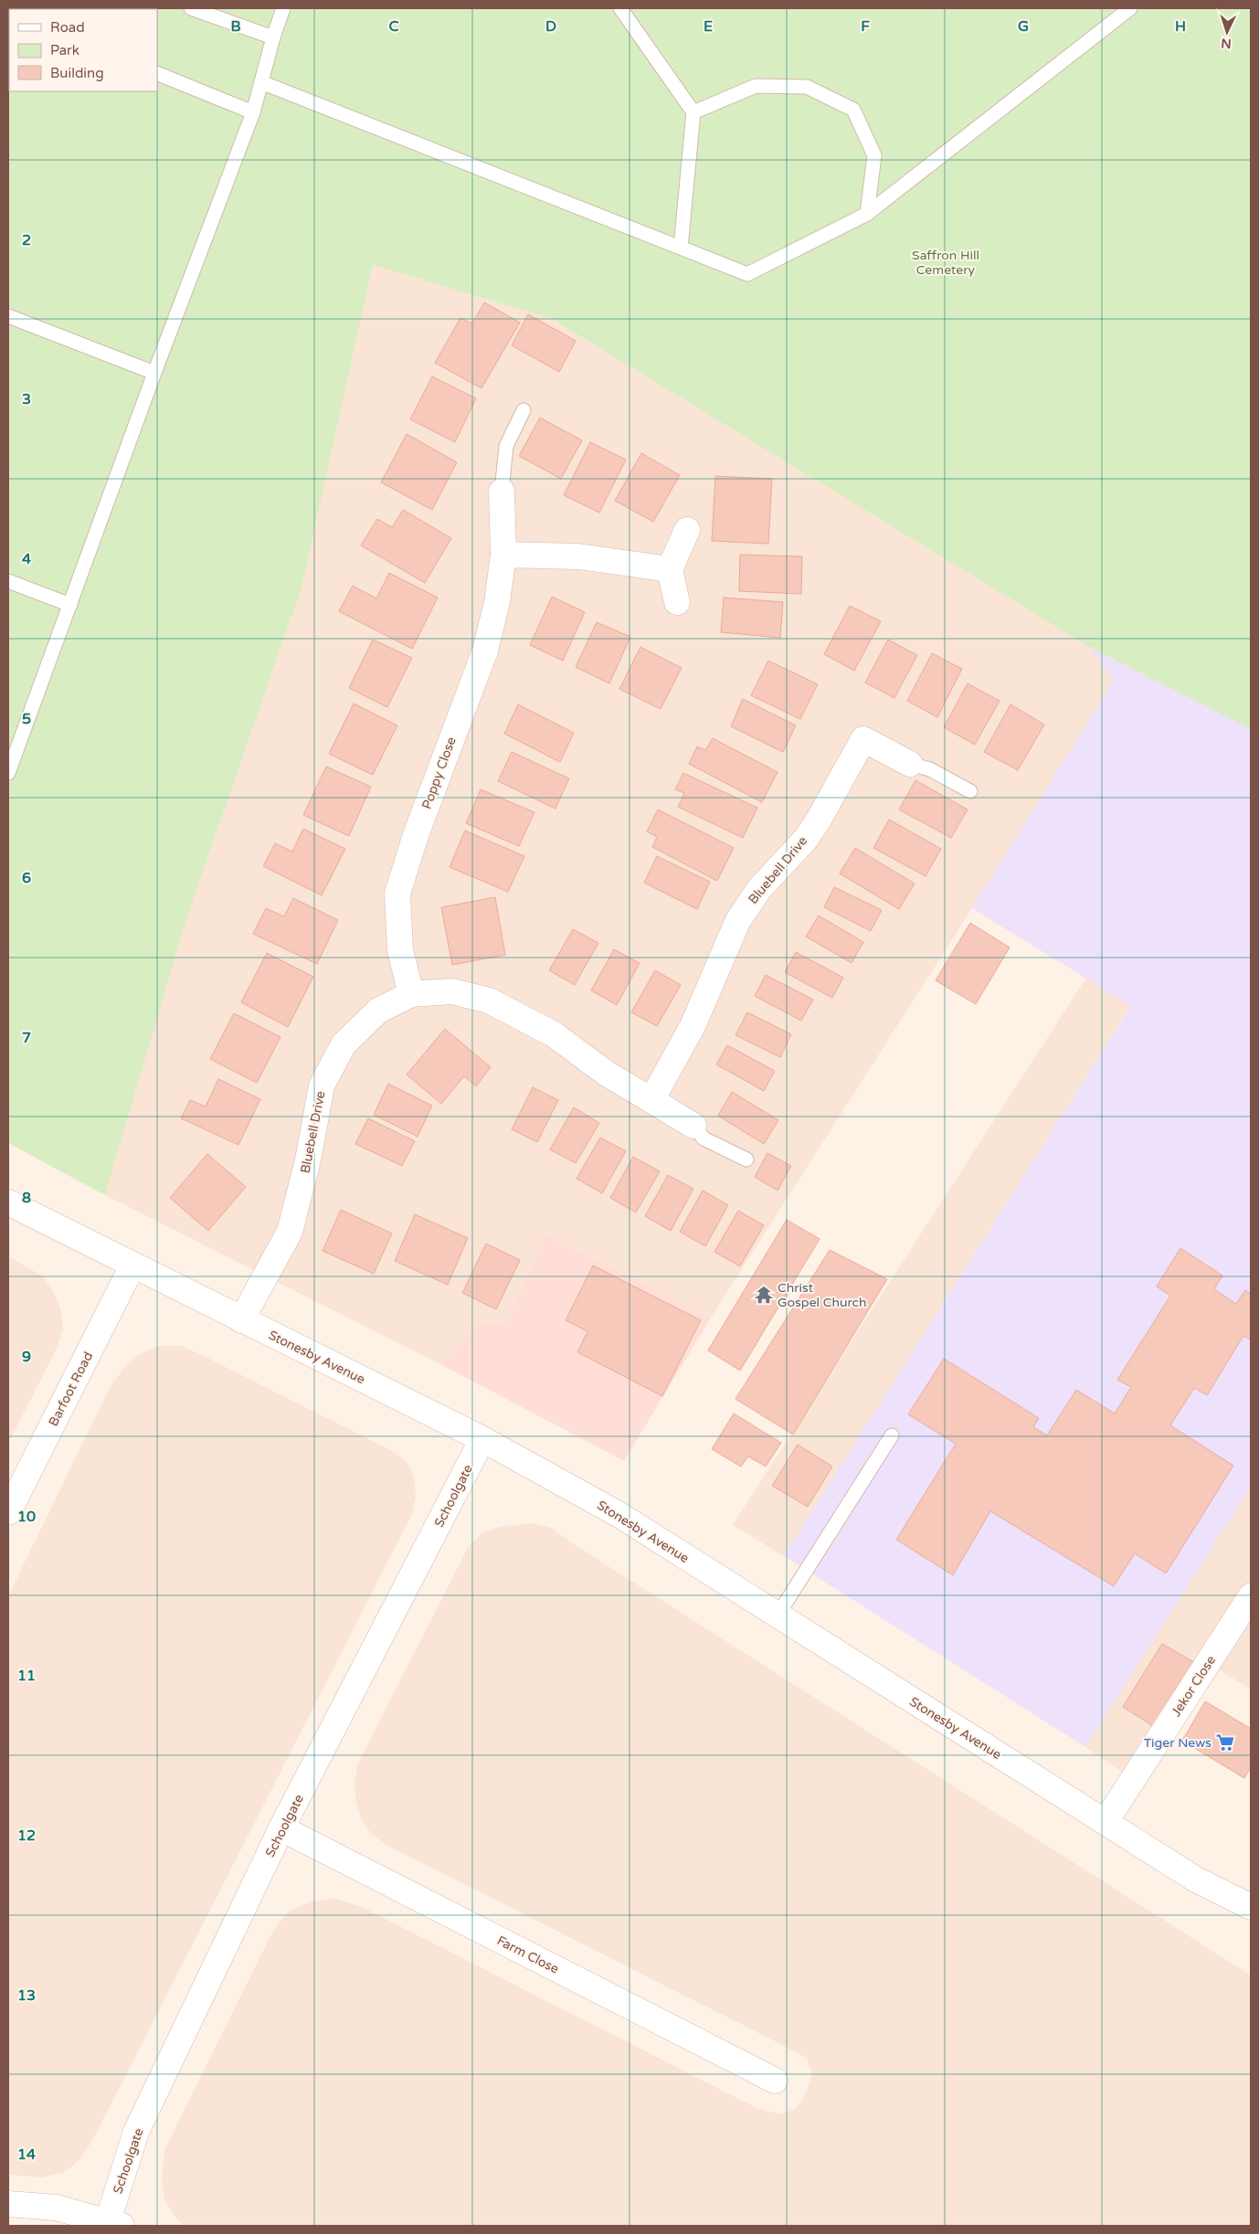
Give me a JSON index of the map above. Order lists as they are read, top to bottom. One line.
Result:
{"streets":{"street":["Poppy Close","Bluebell Drive","Stonesby Avenue","Barfoot Road","Schoolgate","Jekor Close","Farm Close"]},"crossings":[["Poppy Close","Bluebell Drive"],["Bluebell Drive","Stonesby Avenue"],["Stonesby Avenue","Barfoot Road"],["Stonesby Avenue","Schoolgate"],["Stonesby Avenue","Jekor Close"],["Schoolgate","Farm Close"]],"parks":["Saffron Hill Cemetery"],"places":{"temple":["Christ Gospel Church"],"supermarket":["Tiger News"]},"legend":["Road","Park","Building"],"north":"bottom","grid":{"columns":["B","C","D","E","F","G","H"],"rows":["2","3","4","5","6","7","8","9","10","11","12","13","14"]}}
